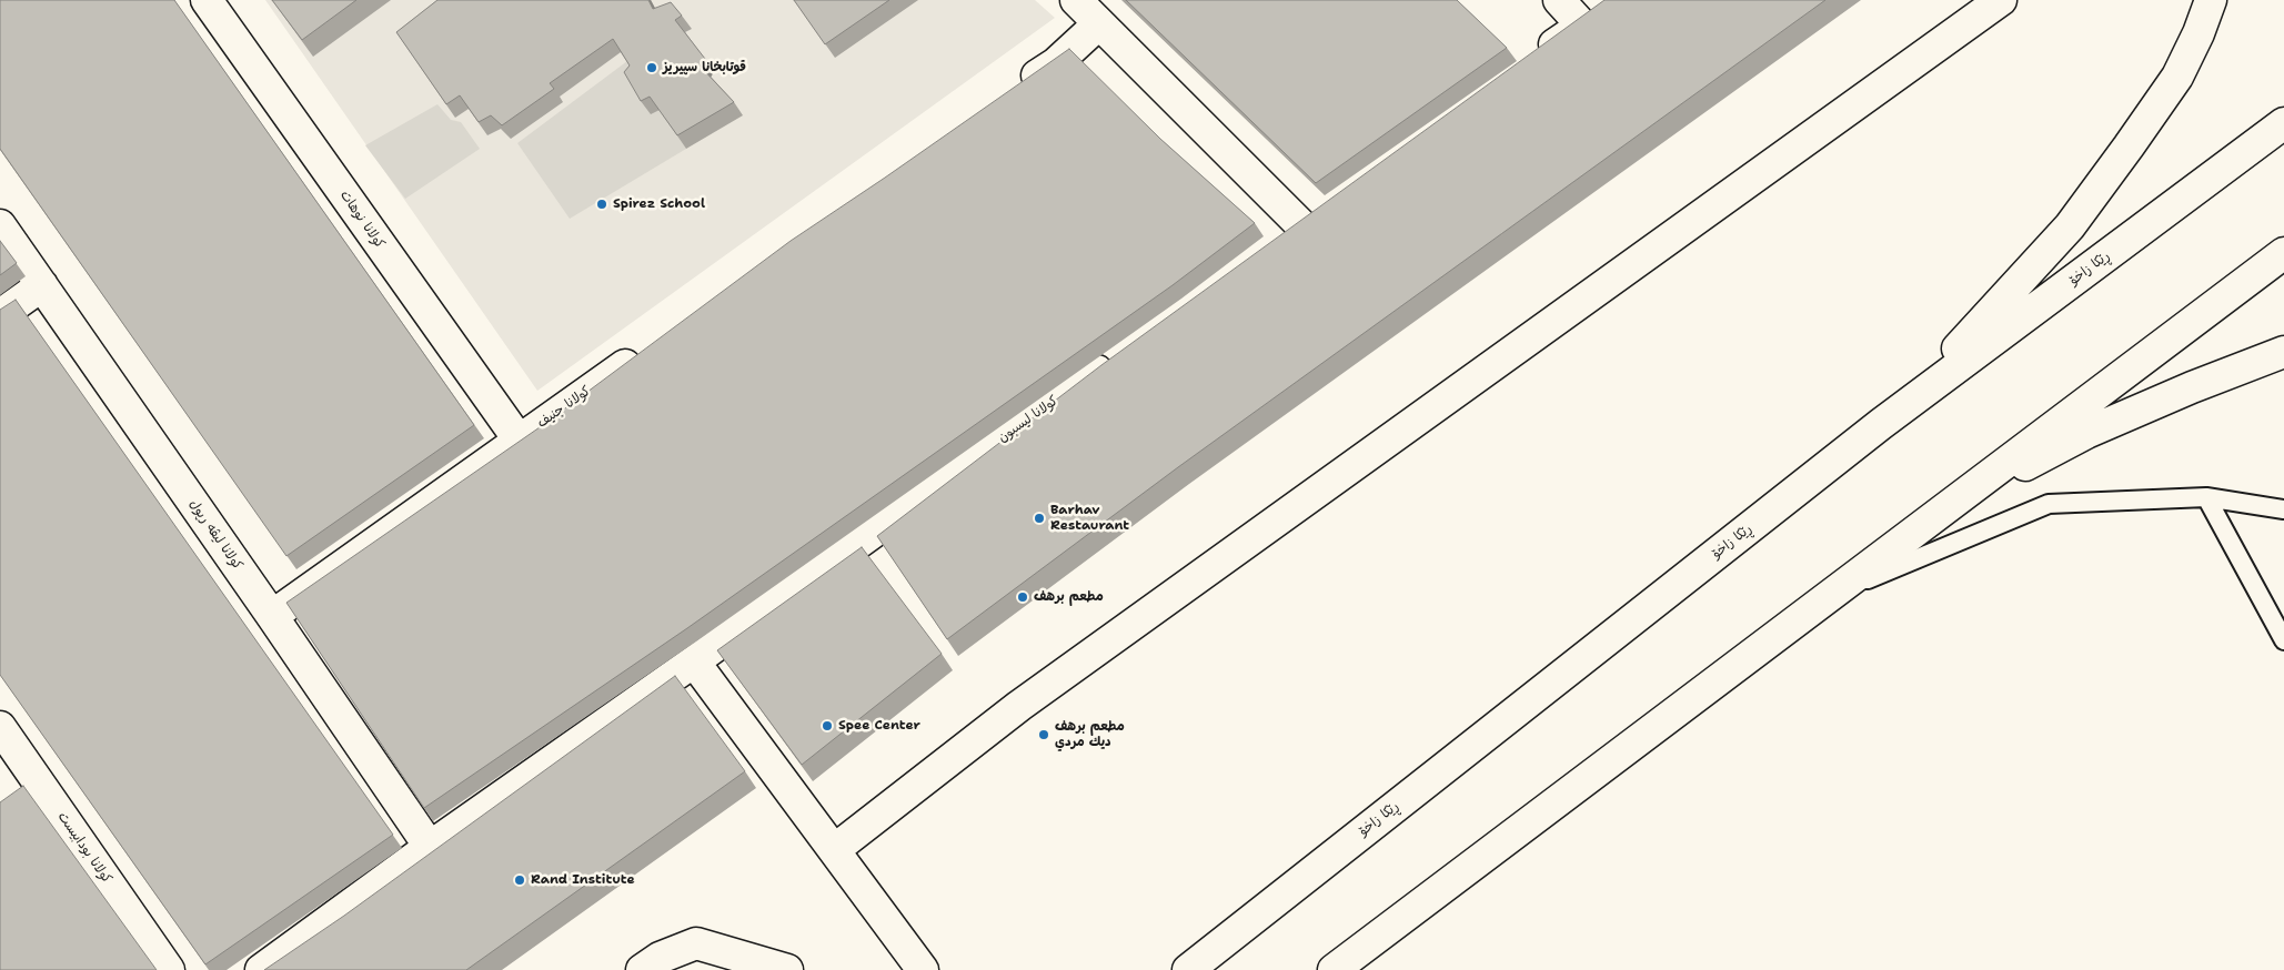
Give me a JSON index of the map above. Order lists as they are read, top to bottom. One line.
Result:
{"streets":{"main road":["كولانا نوهات","ڕێکا زاخۆ","كولانا جنيف","كولانا ليسبون","كولانا ليڤه رپول","كولانا بودابيست"]},"crossings":[["كولانا نوهات","كولانا جنيف"],["كولانا جنيف","كولانا ليڤه رپول"],["كولانا ليسبون","كولانا ليڤه رپول"]],"places":["قوتابخانا سپيريز","Spirez School","Barhav Restaurant","مطعم برهف","Spee Center","مطعم برهف ديك مردي","Rand Institute"]}
